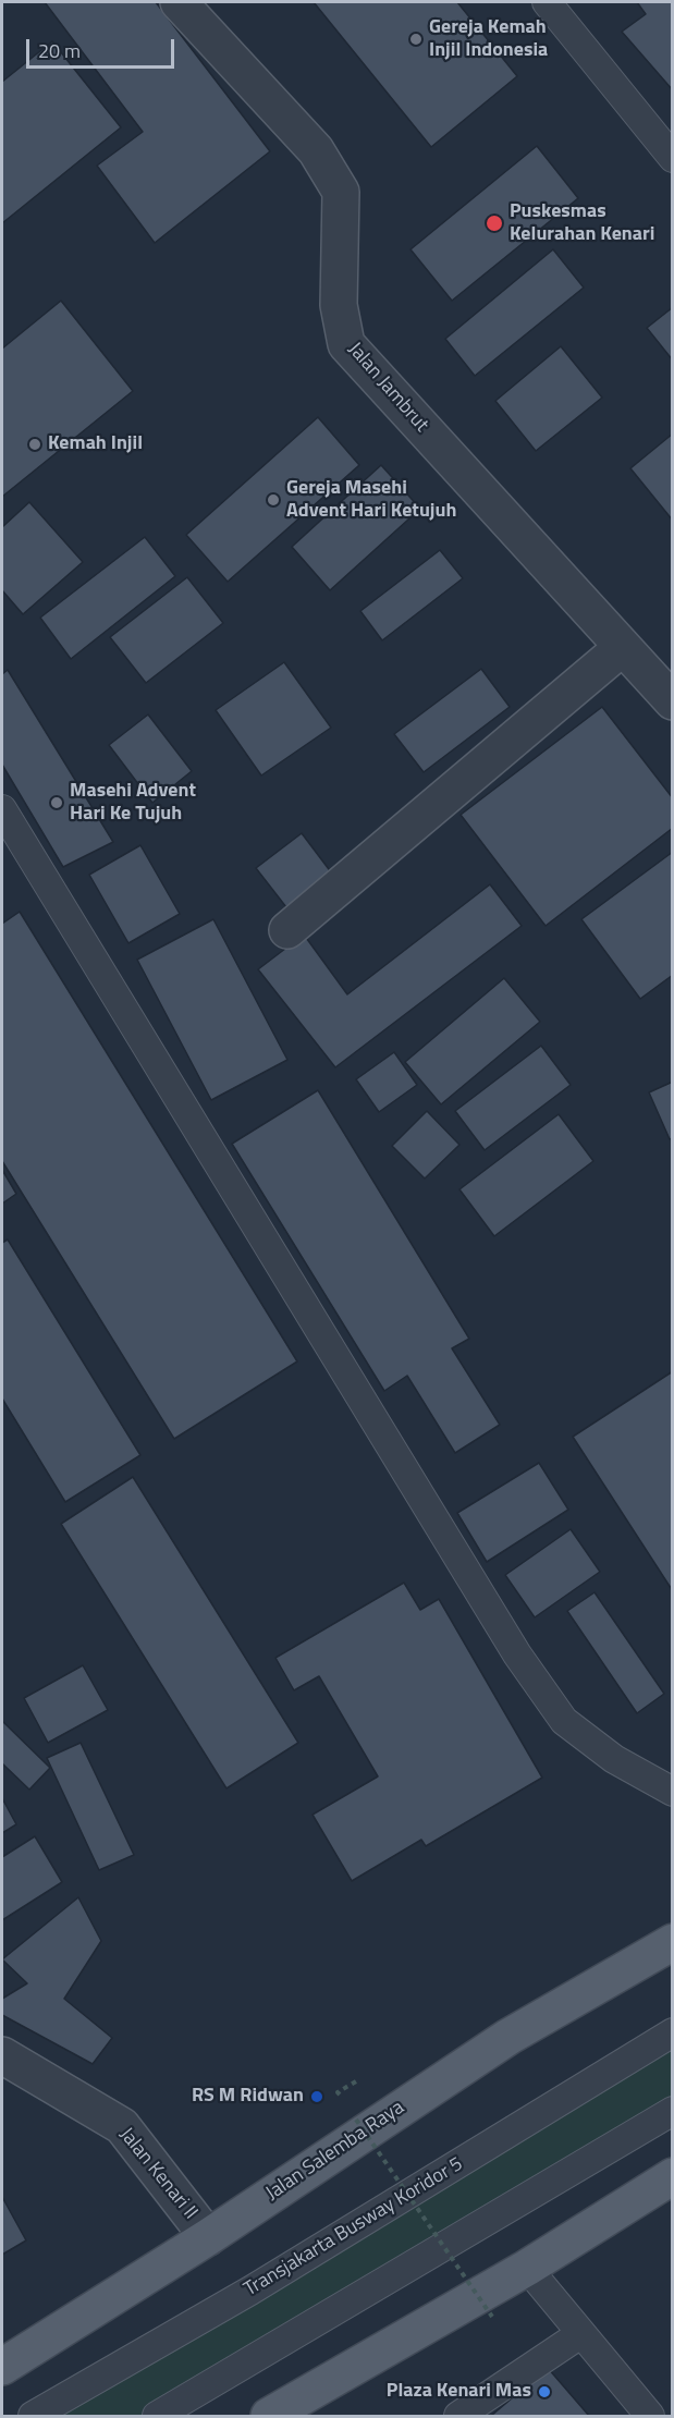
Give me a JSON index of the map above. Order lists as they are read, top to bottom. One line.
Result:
{"streets":{"main road":["Jalan Salemba Raya"],"street":["Jalan Jambrut","Jalan Kenari II"],"lane":["Transjakarta Busway Koridor 5"]},"crossings":[["Jalan Salemba Raya","Jalan Kenari II"]],"places":["Gereja Kemah Injil Indonesia","Puskesmas Kelurahan Kenari","Kemah Injil","Gereja Masehi Advent Hari Ketujuh","Masehi Advent Hari Ke Tujuh","RS M Ridwan","Plaza Kenari Mas"],"scale_bar":"20 m"}
